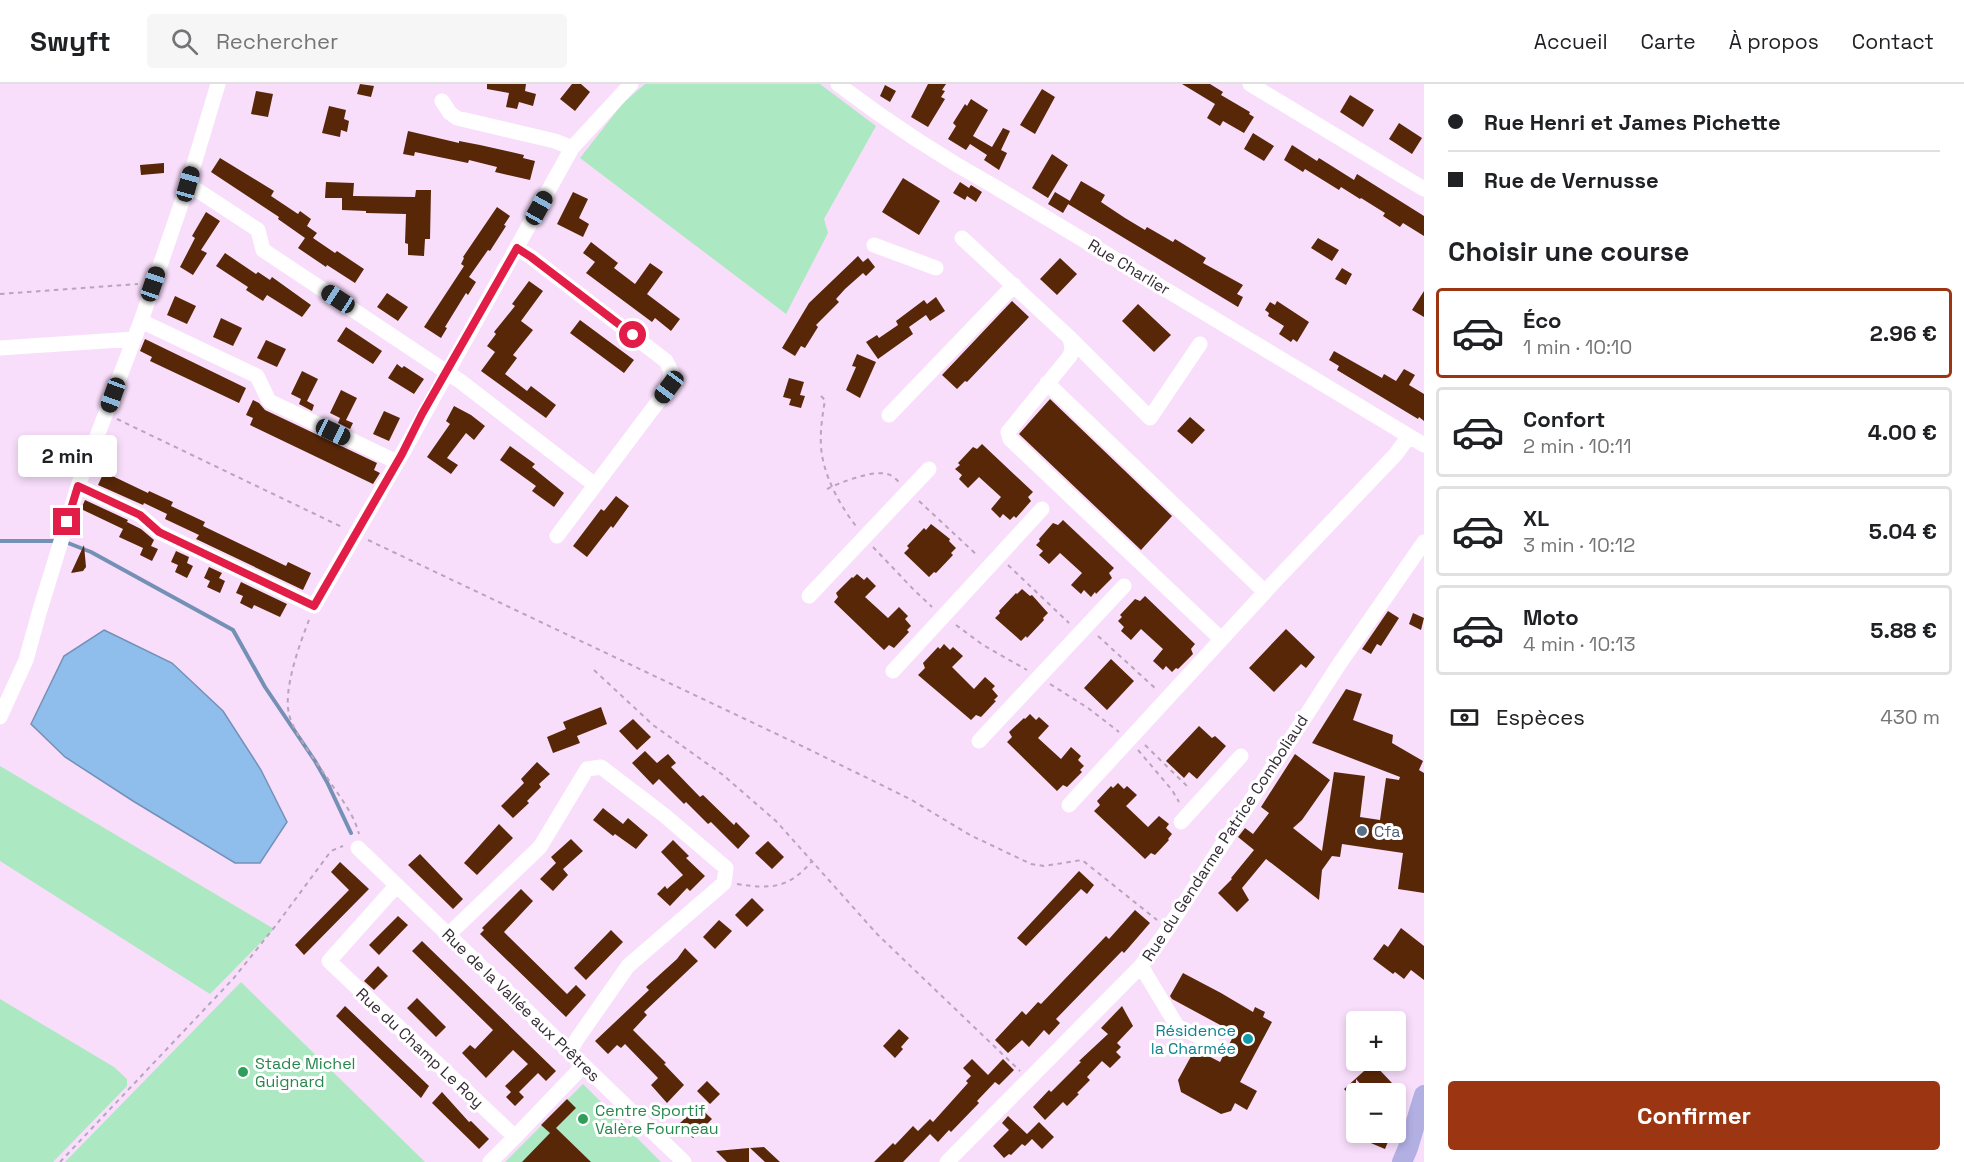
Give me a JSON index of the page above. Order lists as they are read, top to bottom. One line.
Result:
{"streets":{"street":["Rue Charlier","Rue du Gendarme Patrice Comboliaud","Rue de la Vallée aux Prêtres","Rue du Champ Le Roy"]},"crossings":[["Rue de la Vallée aux Prêtres","Rue du Champ Le Roy"]],"places":["Cfa","Résidence la Charmée","Stade Michel Guignard","Centre Sportif Valère Fourneau"],"page":{"header":"Swyft","search":"Rechercher","nav":["Accueil","Carte","À propos","Contact"],"banner":["Rue Henri et James Pichette","Rue de Vernusse"],"heading":"Choisir une course","list":[{"name":"Éco","note":"1 min · 10:10","value":"2.96 €"},{"name":"Confort","note":"2 min · 10:11","value":"4.00 €"},{"name":"XL","note":"3 min · 10:12","value":"5.04 €"},{"name":"Moto","note":"4 min · 10:13","value":"5.88 €"}],"bubble":"2 min","pay":["Espèces","430 m"],"map_buttons":["+","−"],"buttons":"Confirmer"}}
